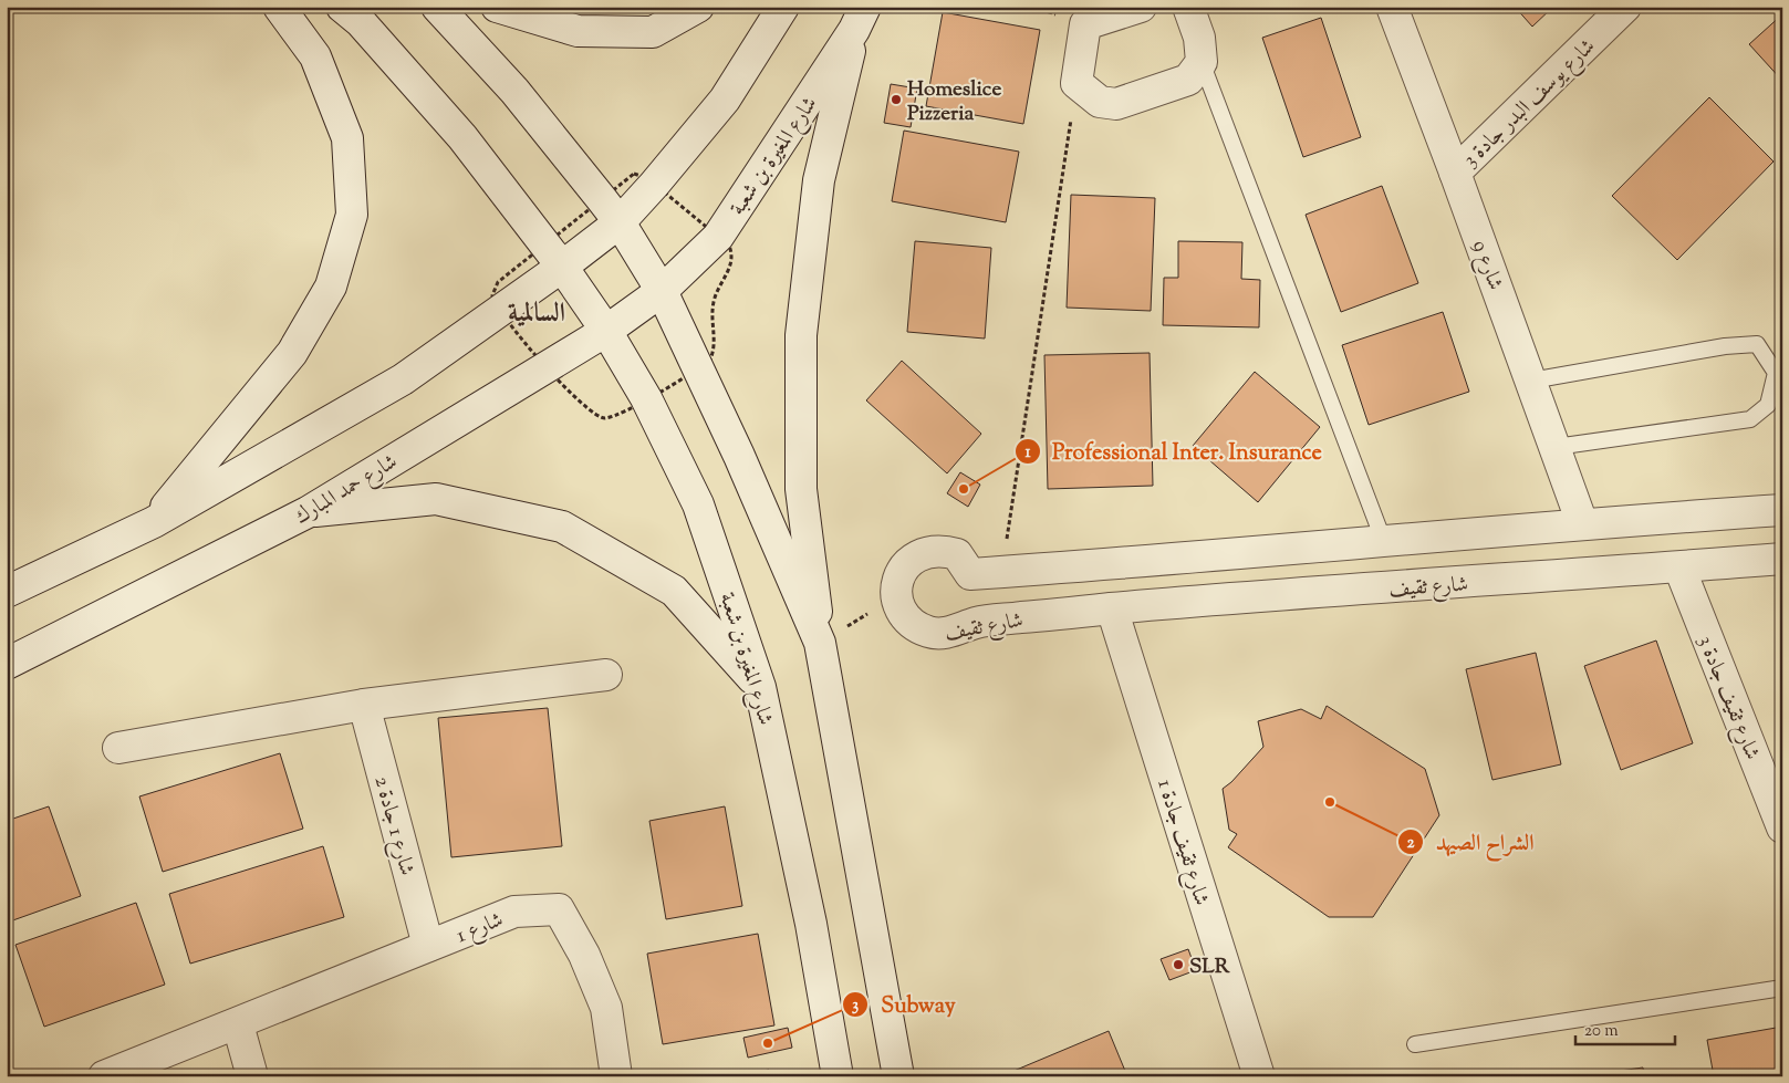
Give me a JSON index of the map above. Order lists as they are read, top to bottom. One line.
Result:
{"streets":{"main road":["شارع يوسف البدر جادة 3","شارع المغيرة بن شعبة","شارع 9","شارع حمد المبارك","شارع ثقيف","شارع ثقيف جادة 3","شارع 1 جادة 2","شارع ثقيف جادة 1","شارع 1"]},"crossings":[["شارع يوسف البدر جادة 3","شارع 9"],["شارع المغيرة بن شعبة","شارع حمد المبارك"],["شارع ثقيف","شارع ثقيف جادة 3"],["شارع ثقيف","شارع ثقيف جادة 1"],["شارع 1 جادة 2","شارع 1"]],"districts":["السالمية"],"places":["Homeslice Pizzeria","Professional Inter. Insurance","الشراح الصيهد","SLR","Subway"],"scale_bar":"20 m"}
